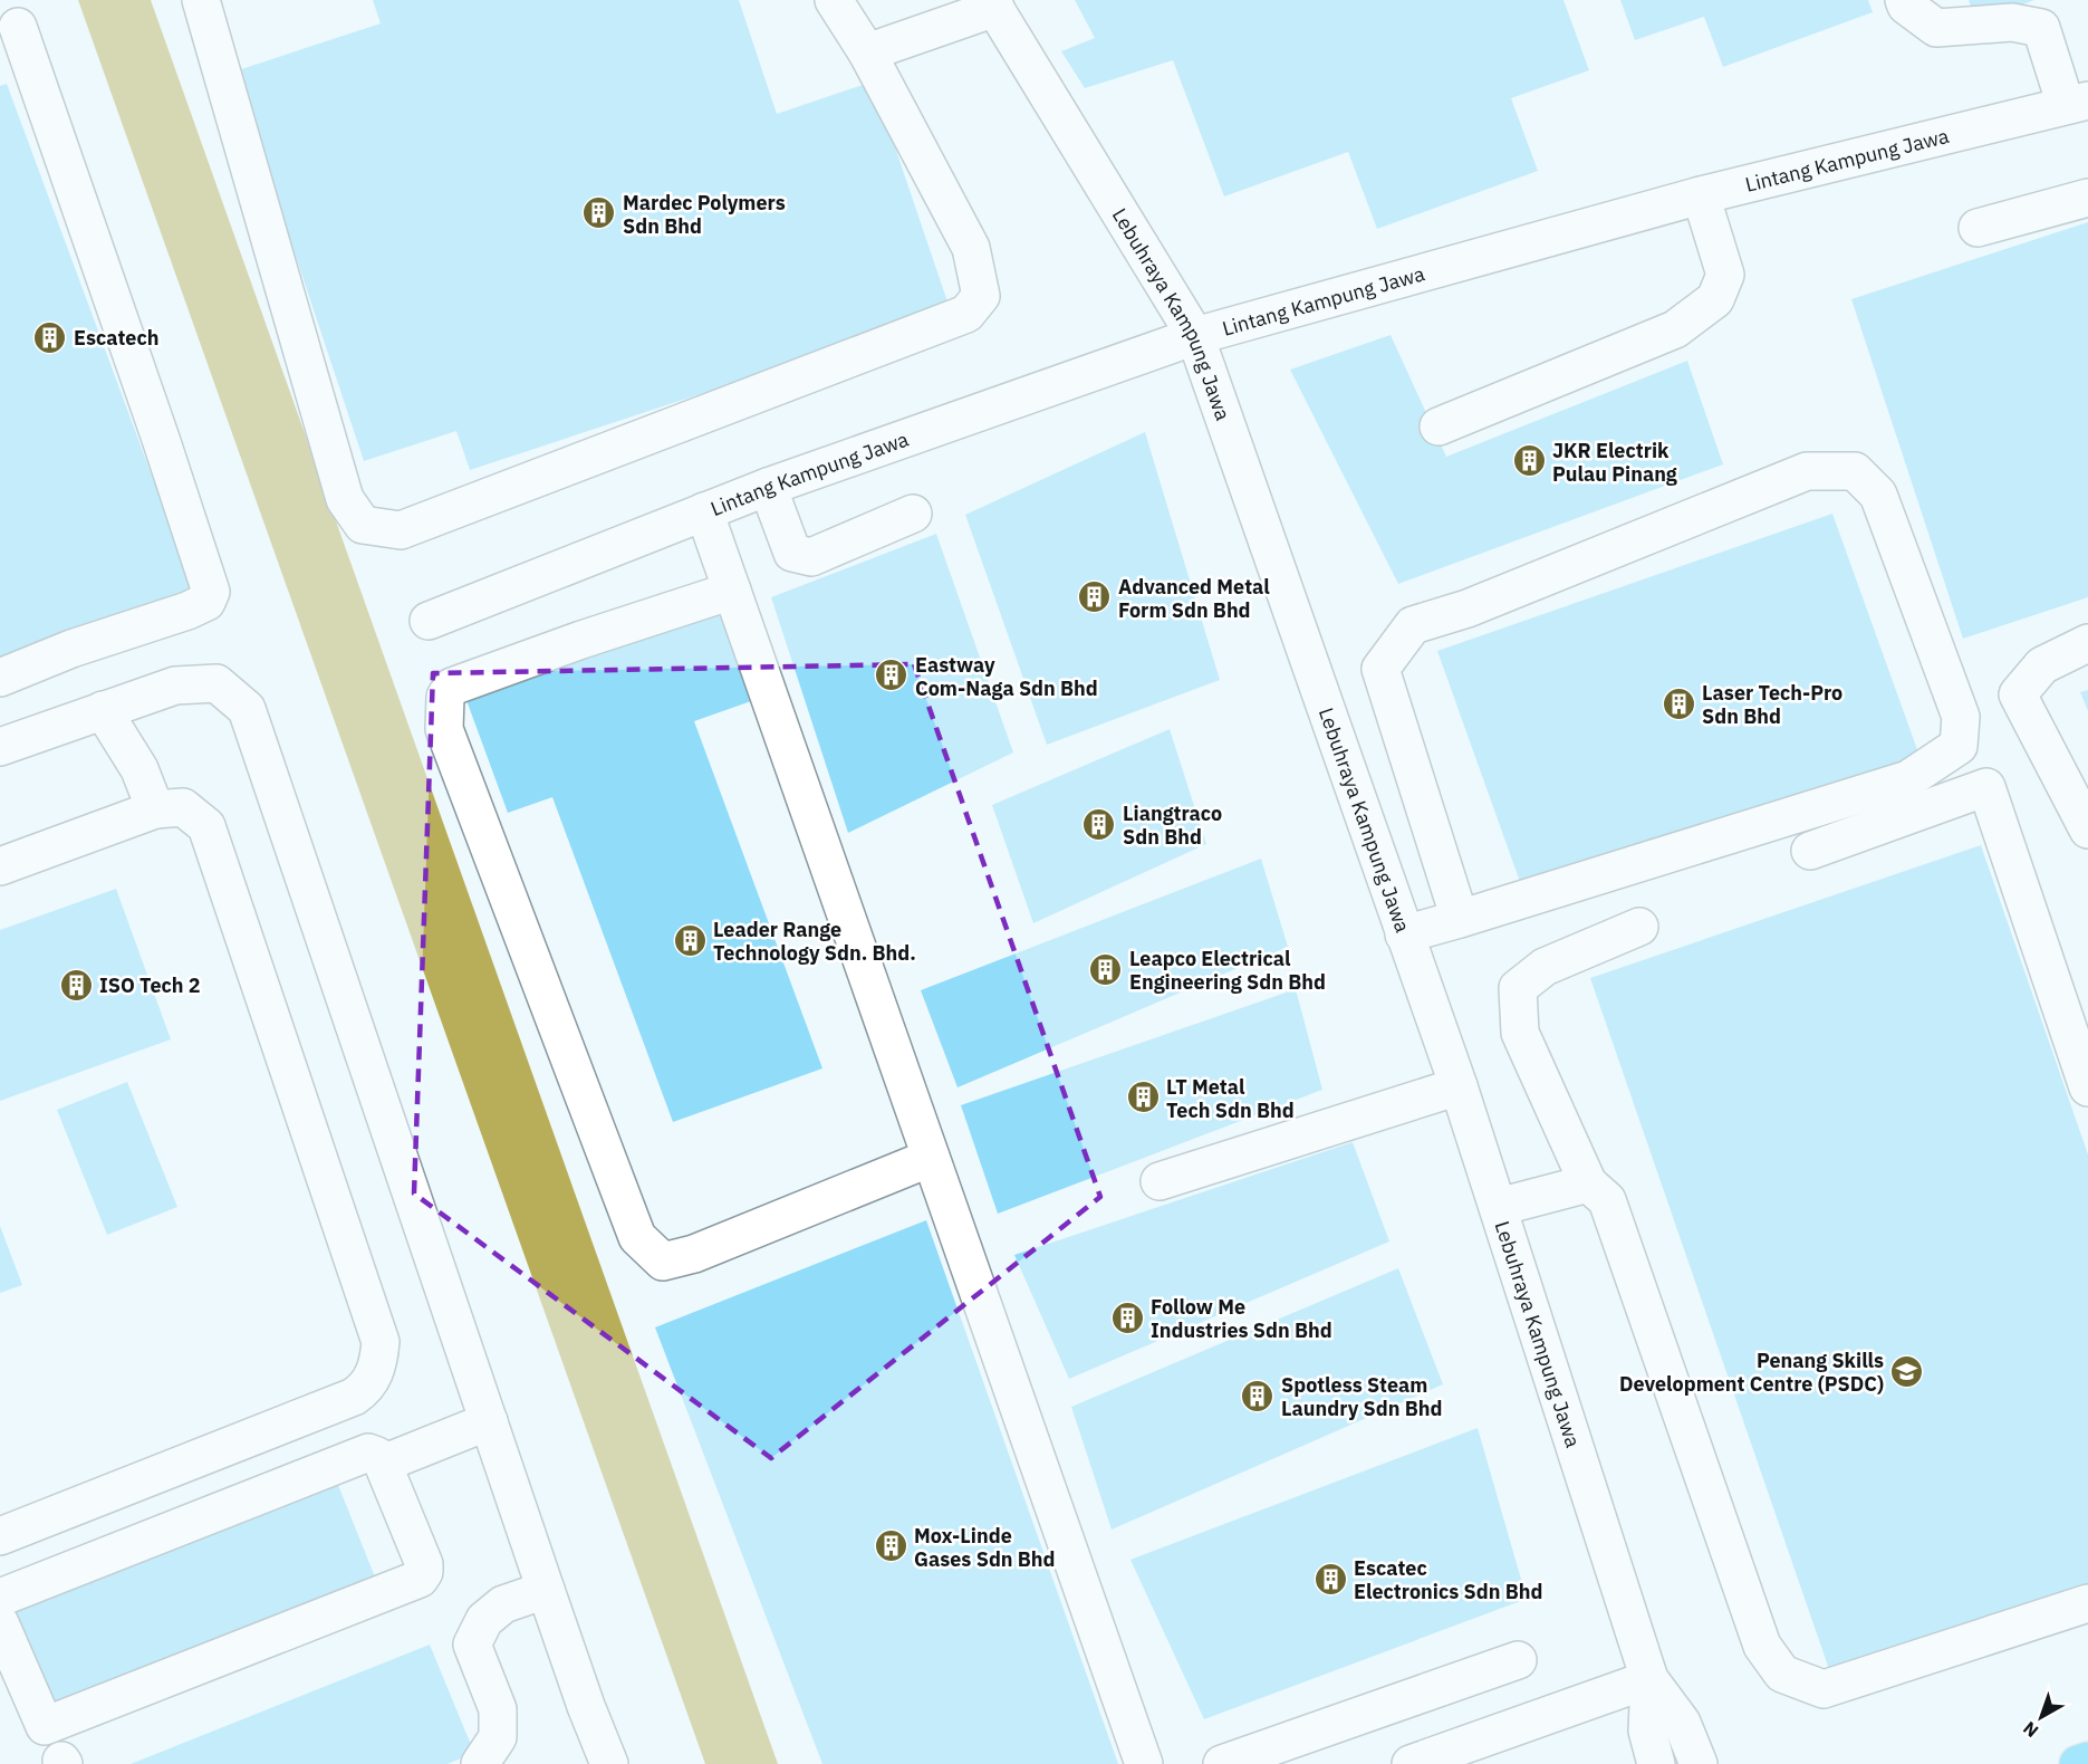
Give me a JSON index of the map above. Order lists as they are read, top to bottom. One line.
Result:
{"streets":{"street":["Lintang Kampung Jawa","Lebuhraya Kampung Jawa"]},"crossings":[["Lintang Kampung Jawa","Lebuhraya Kampung Jawa"]],"places":{"building":["Mardec Polymers Sdn Bhd","Escatech","JKR Electrik Pulau Pinang","Advanced Metal Form Sdn Bhd","Eastway Com-Naga Sdn Bhd","Laser Tech-Pro Sdn Bhd","Liangtraco Sdn Bhd","Leader Range Technology Sdn. Bhd.","Leapco Electrical Engineering Sdn Bhd","ISO Tech 2","LT Metal Tech Sdn Bhd","Follow Me Industries Sdn Bhd","Spotless Steam Laundry Sdn Bhd","Mox-Linde Gases Sdn Bhd","Escatec Electronics Sdn Bhd"],"school or university":["Penang Skills Development Centre (PSDC)"]},"north":"bottom left"}
